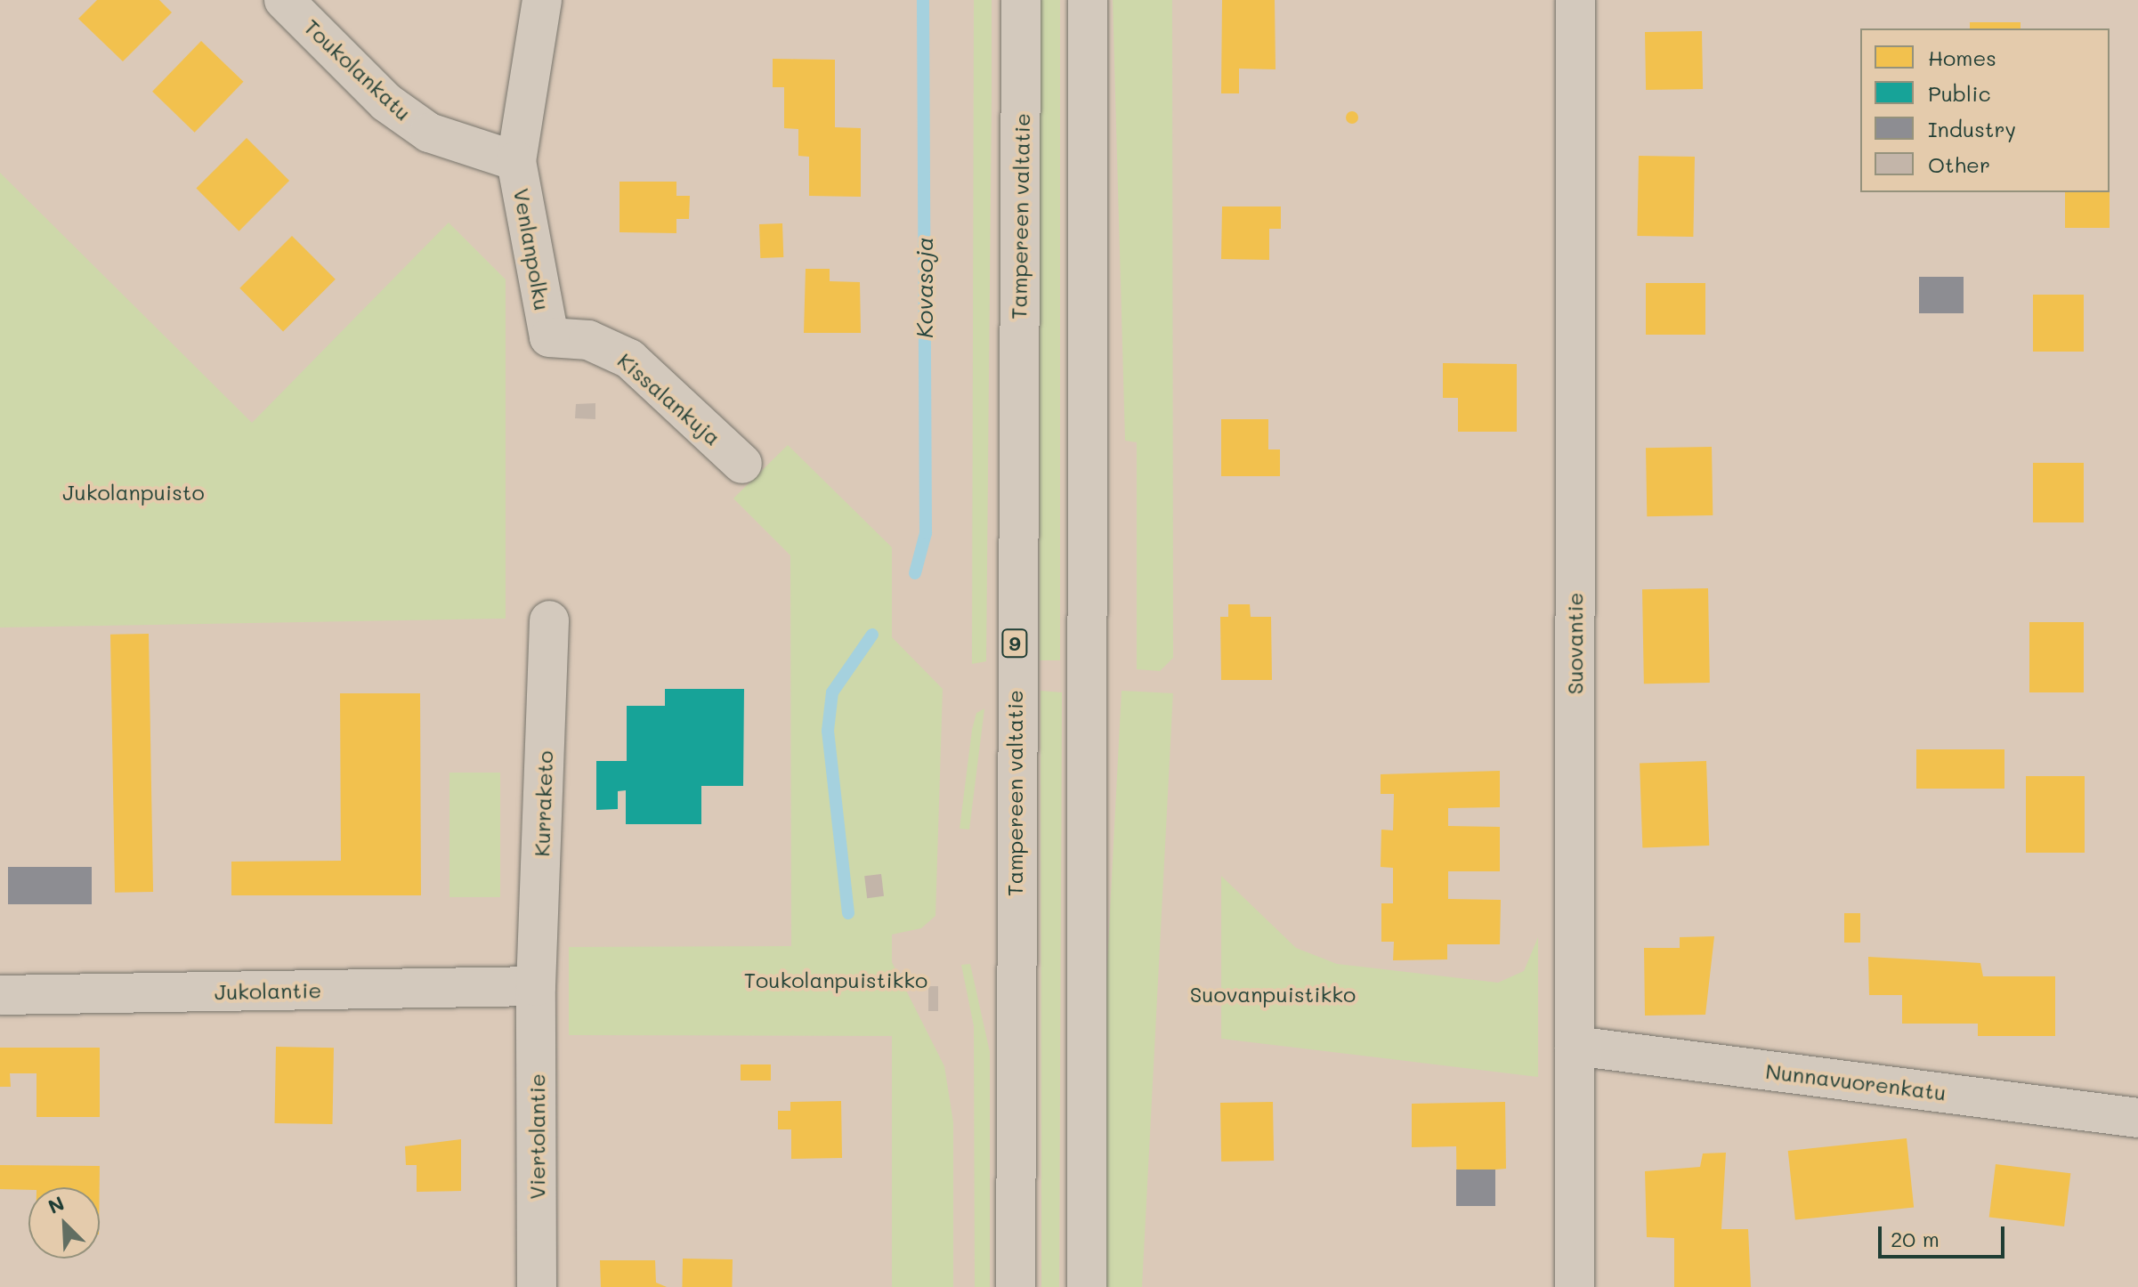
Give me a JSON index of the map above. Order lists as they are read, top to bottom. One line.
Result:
{"streets":{"main road":["Toukolankatu","Tampereen valtatie","Venlanpolku","Kissalankuja","9","Suovantie","Kurraketo","Jukolantie","Nunnavuorenkatu","Viertolantie"]},"crossings":[["Toukolankatu","Venlanpolku"],["Venlanpolku","Kissalankuja"],["Suovantie","Nunnavuorenkatu"],["Kurraketo","Jukolantie"],["Kurraketo","Viertolantie"],["Jukolantie","Viertolantie"]],"water":["Kovasoja"],"parks":["Jukolanpuisto","Toukolanpuistikko","Suovanpuistikko"],"legend":["Homes","Public","Industry","Other"],"scale_bar":"20 m","north":"top left"}
